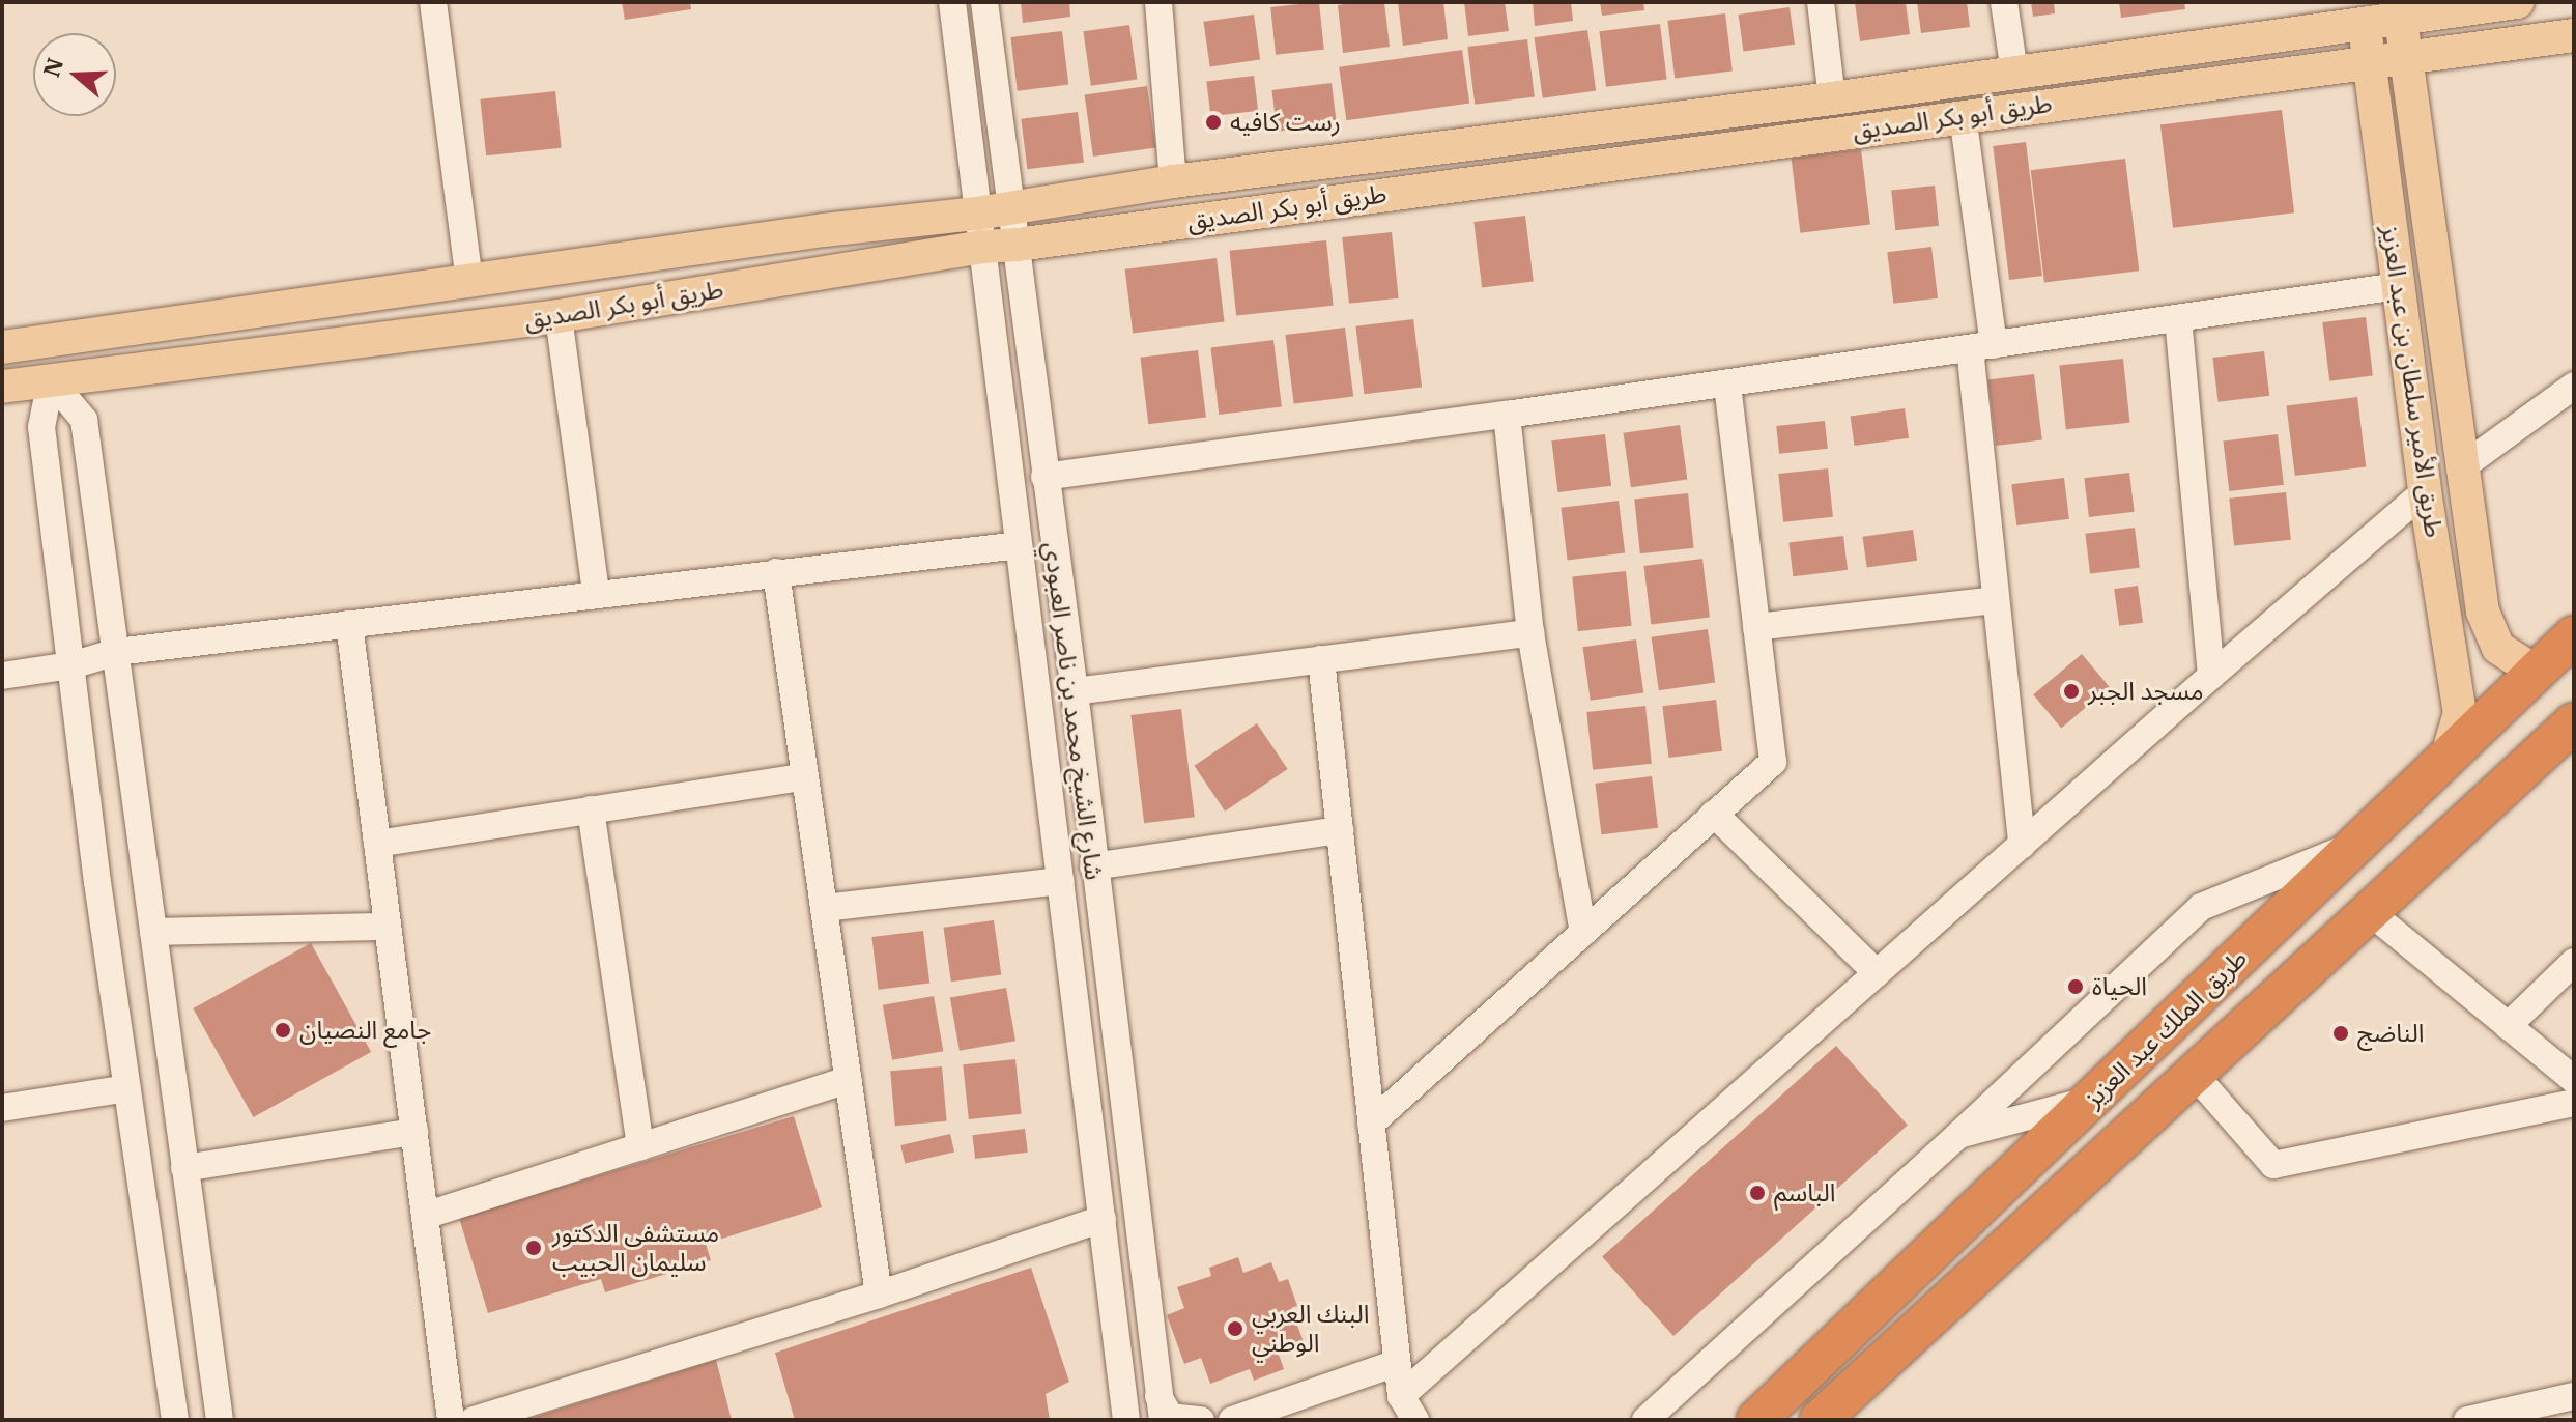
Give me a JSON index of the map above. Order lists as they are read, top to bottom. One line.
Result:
{"streets":{"highway":["طريق الملك عبد العزيز"],"main road":["طريق أبو بكر الصديق","طريق الأمير سلطان بن عبد العزيز"],"street":["شارع الشيخ محمد بن ناصر العبودي"]},"crossings":[["طريق أبو بكر الصديق","طريق الأمير سلطان بن عبد العزيز"],["طريق أبو بكر الصديق","شارع الشيخ محمد بن ناصر العبودي"],["طريق الأمير سلطان بن عبد العزيز","طريق الملك عبد العزيز"]],"places":["رست كافيه","مسجد الجبر","الحياة","جامع النصيان","الناضج","الباسم","مستشفى الدكتور سليمان الحبيب","البنك العربي الوطني"],"north":"left"}
